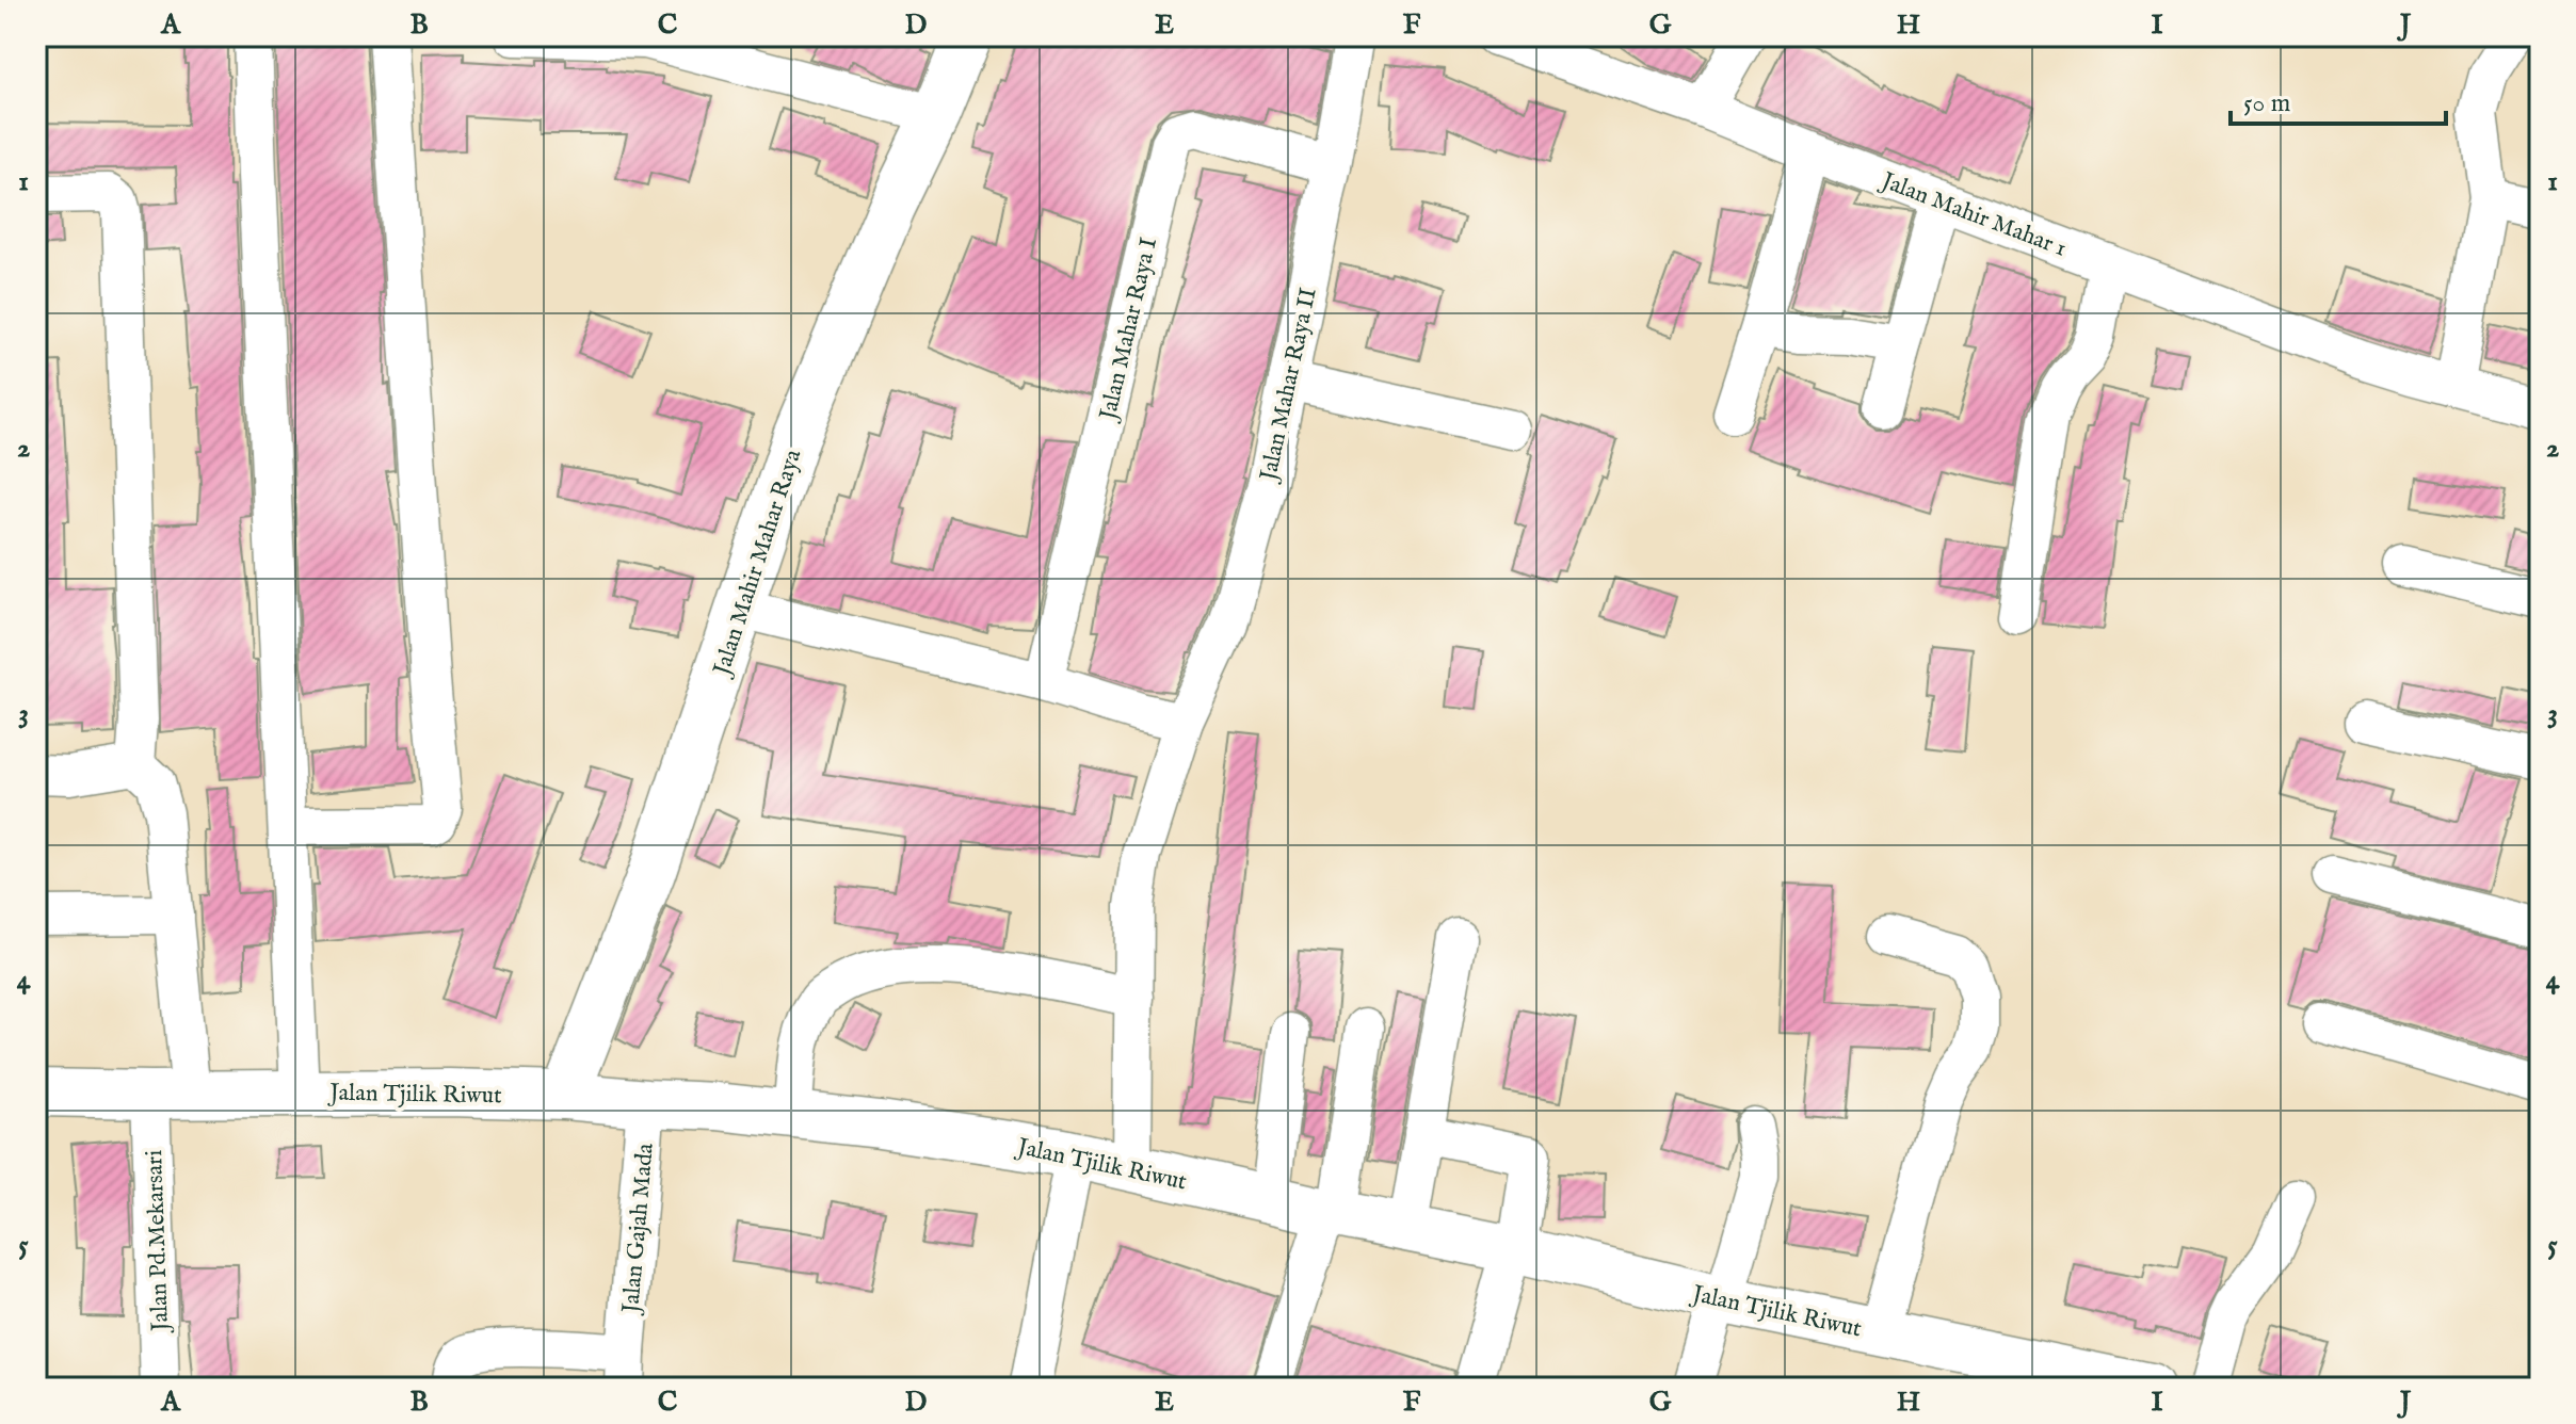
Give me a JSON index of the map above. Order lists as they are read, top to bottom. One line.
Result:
{"streets":{"main road":["Jalan Mahir Mahar Raya","Jalan Tjilik Riwut"],"street":["Jalan Mahir Mahar 1","Jalan Mahar Raya I","Jalan Mahar Raya II","Jalan Gajah Mada","Jalan Pd.Mekarsari"]},"crossings":[["Jalan Mahar Raya I","Jalan Mahar Raya II"],["Jalan Mahar Raya II","Jalan Tjilik Riwut"],["Jalan Mahir Mahar Raya","Jalan Tjilik Riwut"],["Jalan Tjilik Riwut","Jalan Gajah Mada"],["Jalan Tjilik Riwut","Jalan Pd.Mekarsari"]],"scale_bar":"50 m","grid":{"columns":["A","B","C","D","E","F","G","H","I","J"],"rows":["1","2","3","4","5"]}}
